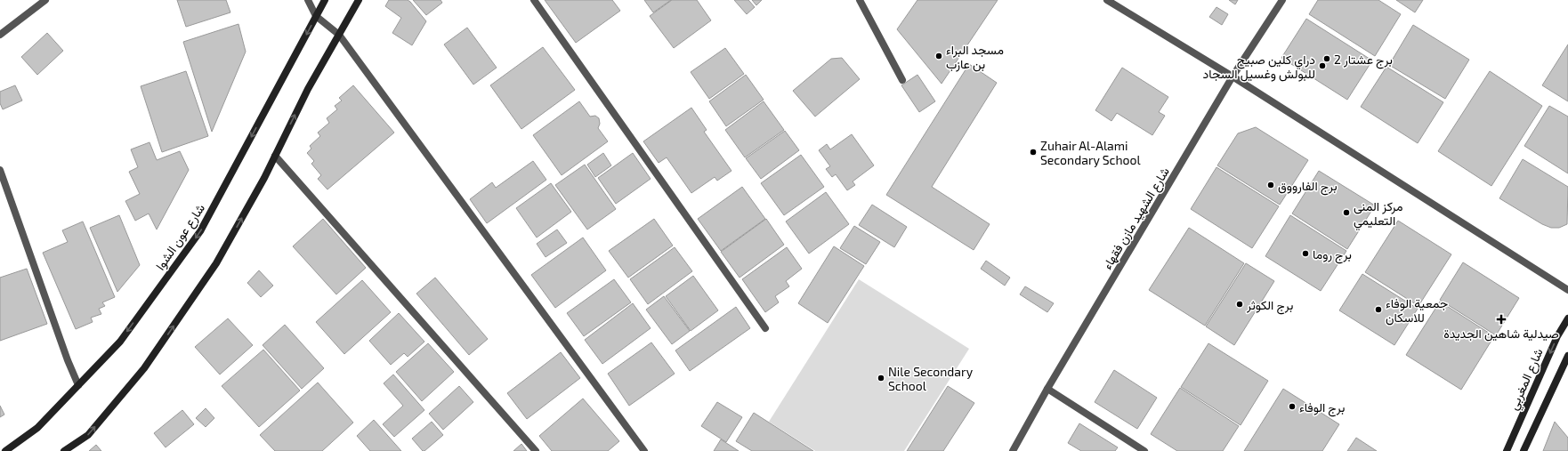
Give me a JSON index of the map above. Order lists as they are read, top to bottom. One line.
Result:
{"streets":{"main road":["شارع عون الشوا","شارع المغربي"],"street":["شارع الشهيد مازن فقهاء"]},"places":{"other":["مسجد البراء بن عازب","برج عشتار 2","دراي كلين صبيح للبولش وغسيل السجاد","Zuhair Al-Alami Secondary School","برج الفارووق","مركز المنى التعليمي","برج روما","برج الكوثر","جمعية الوفاء للاسكان","Nile Secondary School","برج الوفاء"],"health":["صيدلية شاهين الجديدة"]}}
